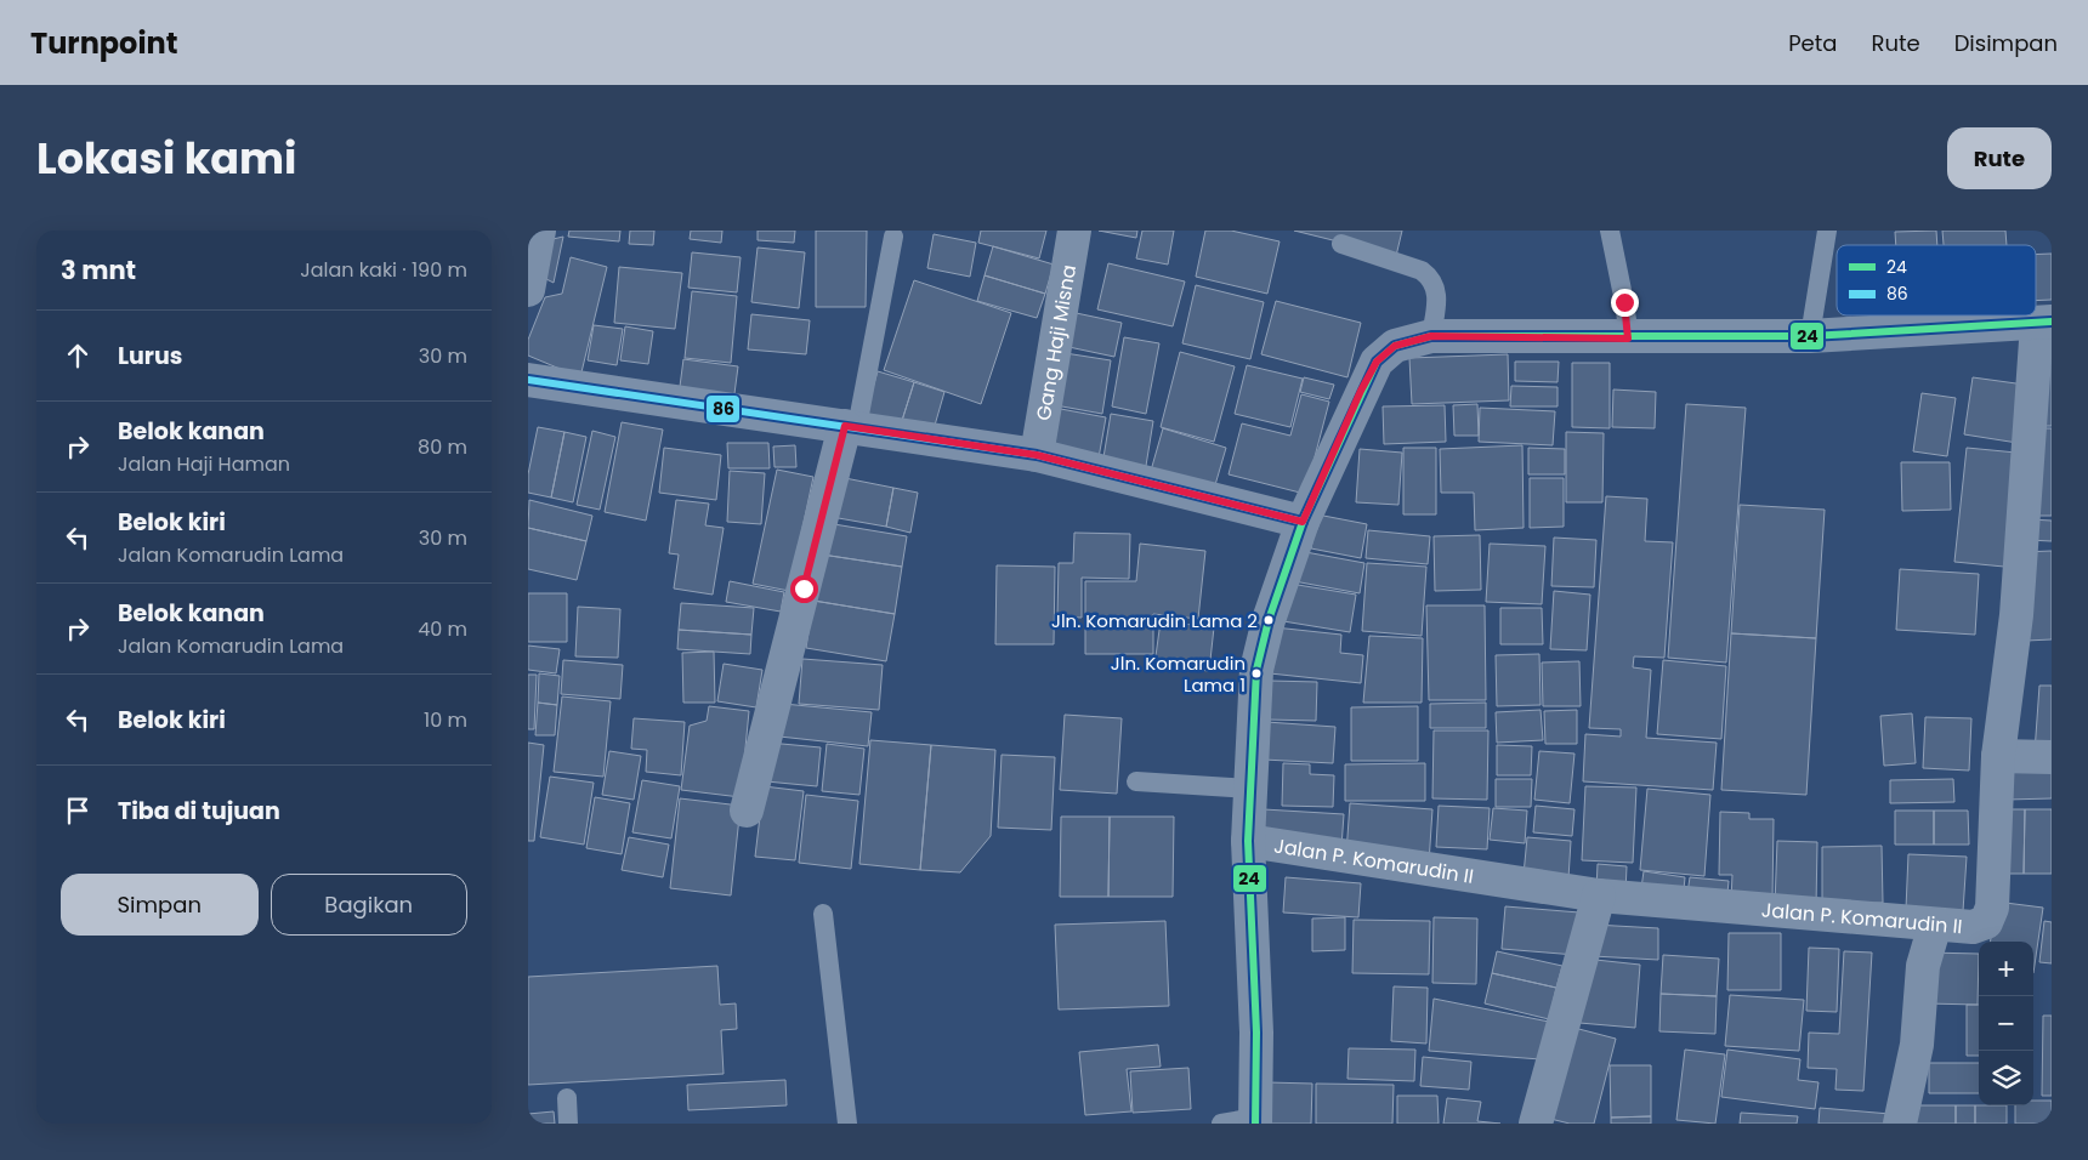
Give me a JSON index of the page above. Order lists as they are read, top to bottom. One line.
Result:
{"streets":{"street":["Gang Haji Misna","Jalan P. Komarudin II"]},"places":["Jln. Komarudin Lama 2","Jln. Komarudin Lama 1"],"lines":["transit line 24","transit line 86"],"legend":["24","86"],"page":{"header":"Turnpoint","nav":["Peta","Rute","Disimpan"],"title":"Lokasi kami","buttons":["Rute",["Simpan","Bagikan"]],"heading":["3 mnt","Jalan kaki · 190 m"],"list":[["Lurus","30 m"],["Belok kanan","Jalan Haji Haman","80 m"],["Belok kiri","Jalan Komarudin Lama","30 m"],["Belok kanan","Jalan Komarudin Lama","40 m"],["Belok kiri","10 m"],"Tiba di tujuan"],"map_buttons":["+","−"]}}
